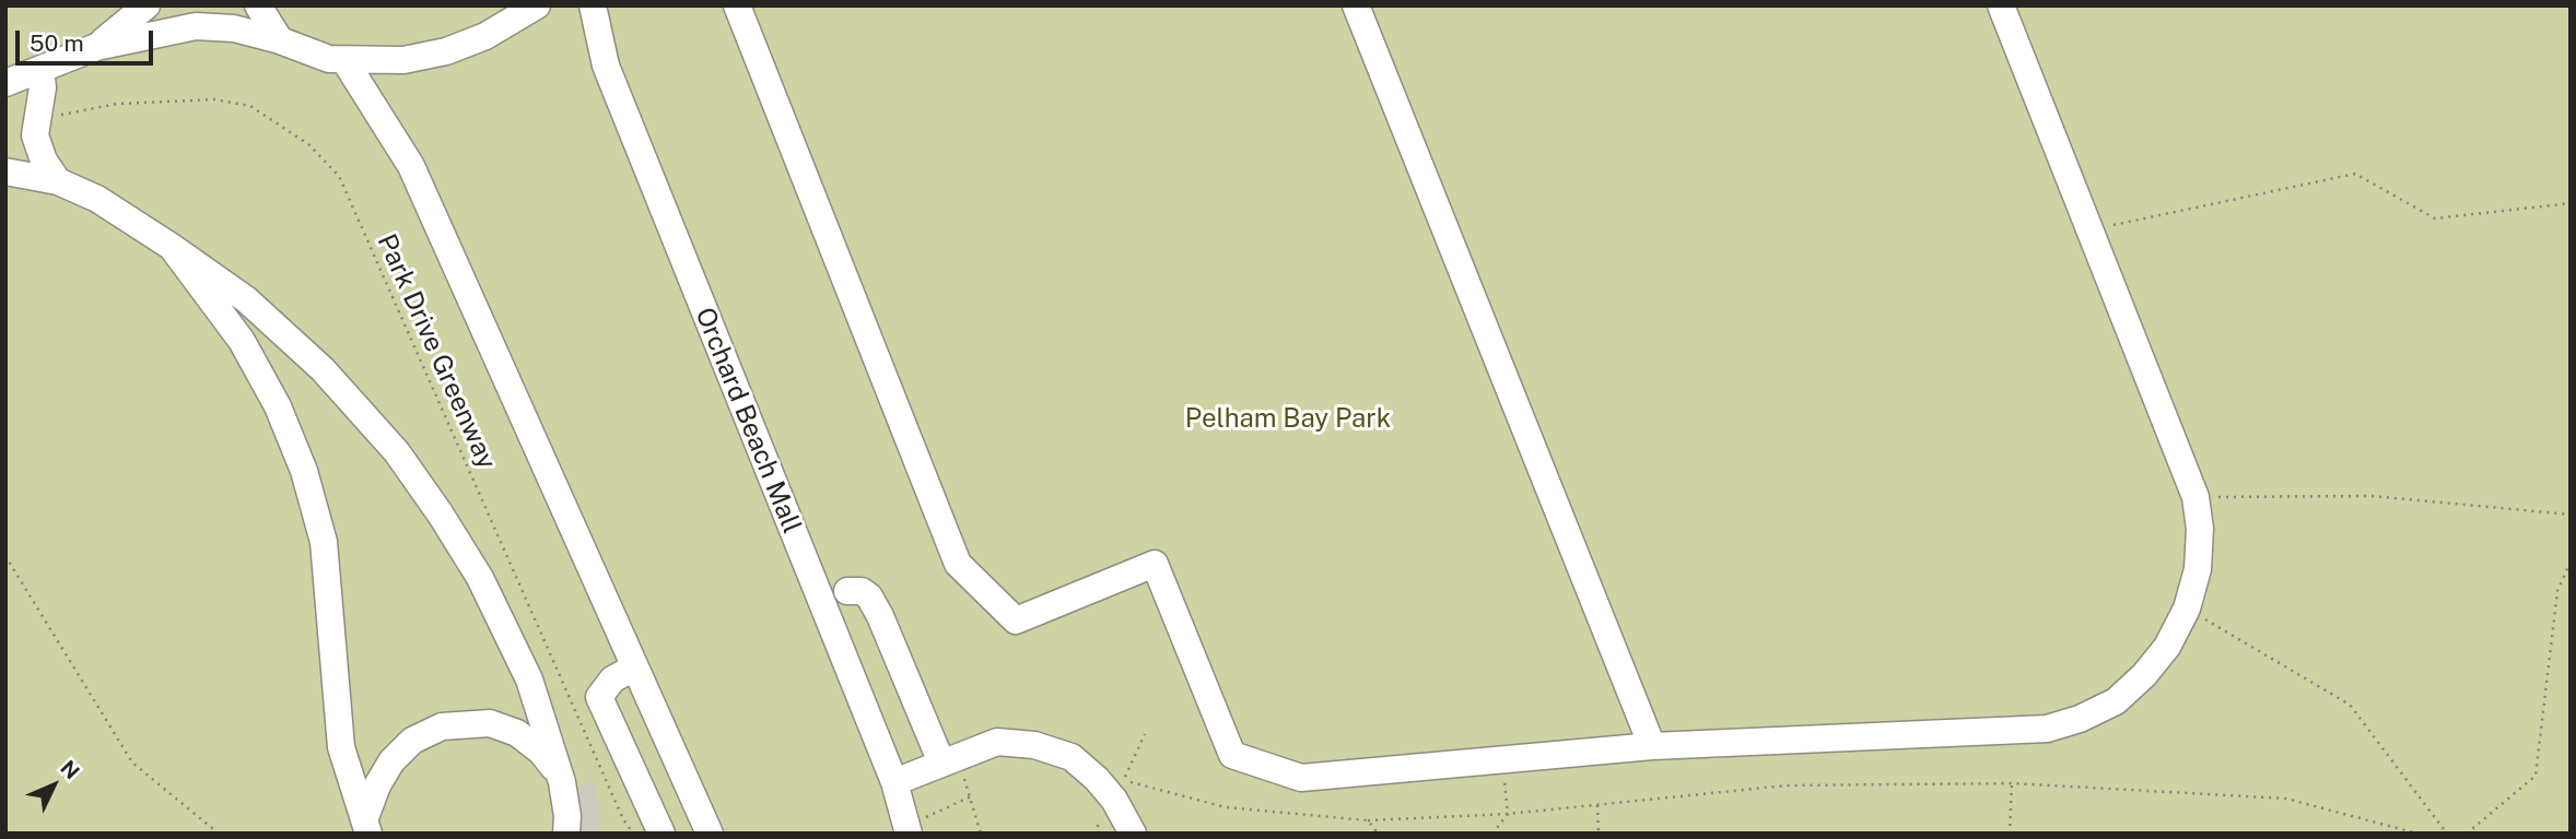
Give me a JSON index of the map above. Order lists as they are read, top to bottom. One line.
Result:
{"streets":{"street":["Orchard Beach Mall"],"path":["Park Drive Greenway"]},"parks":["Pelham Bay Park"],"scale_bar":"50 m","north":"top right"}
